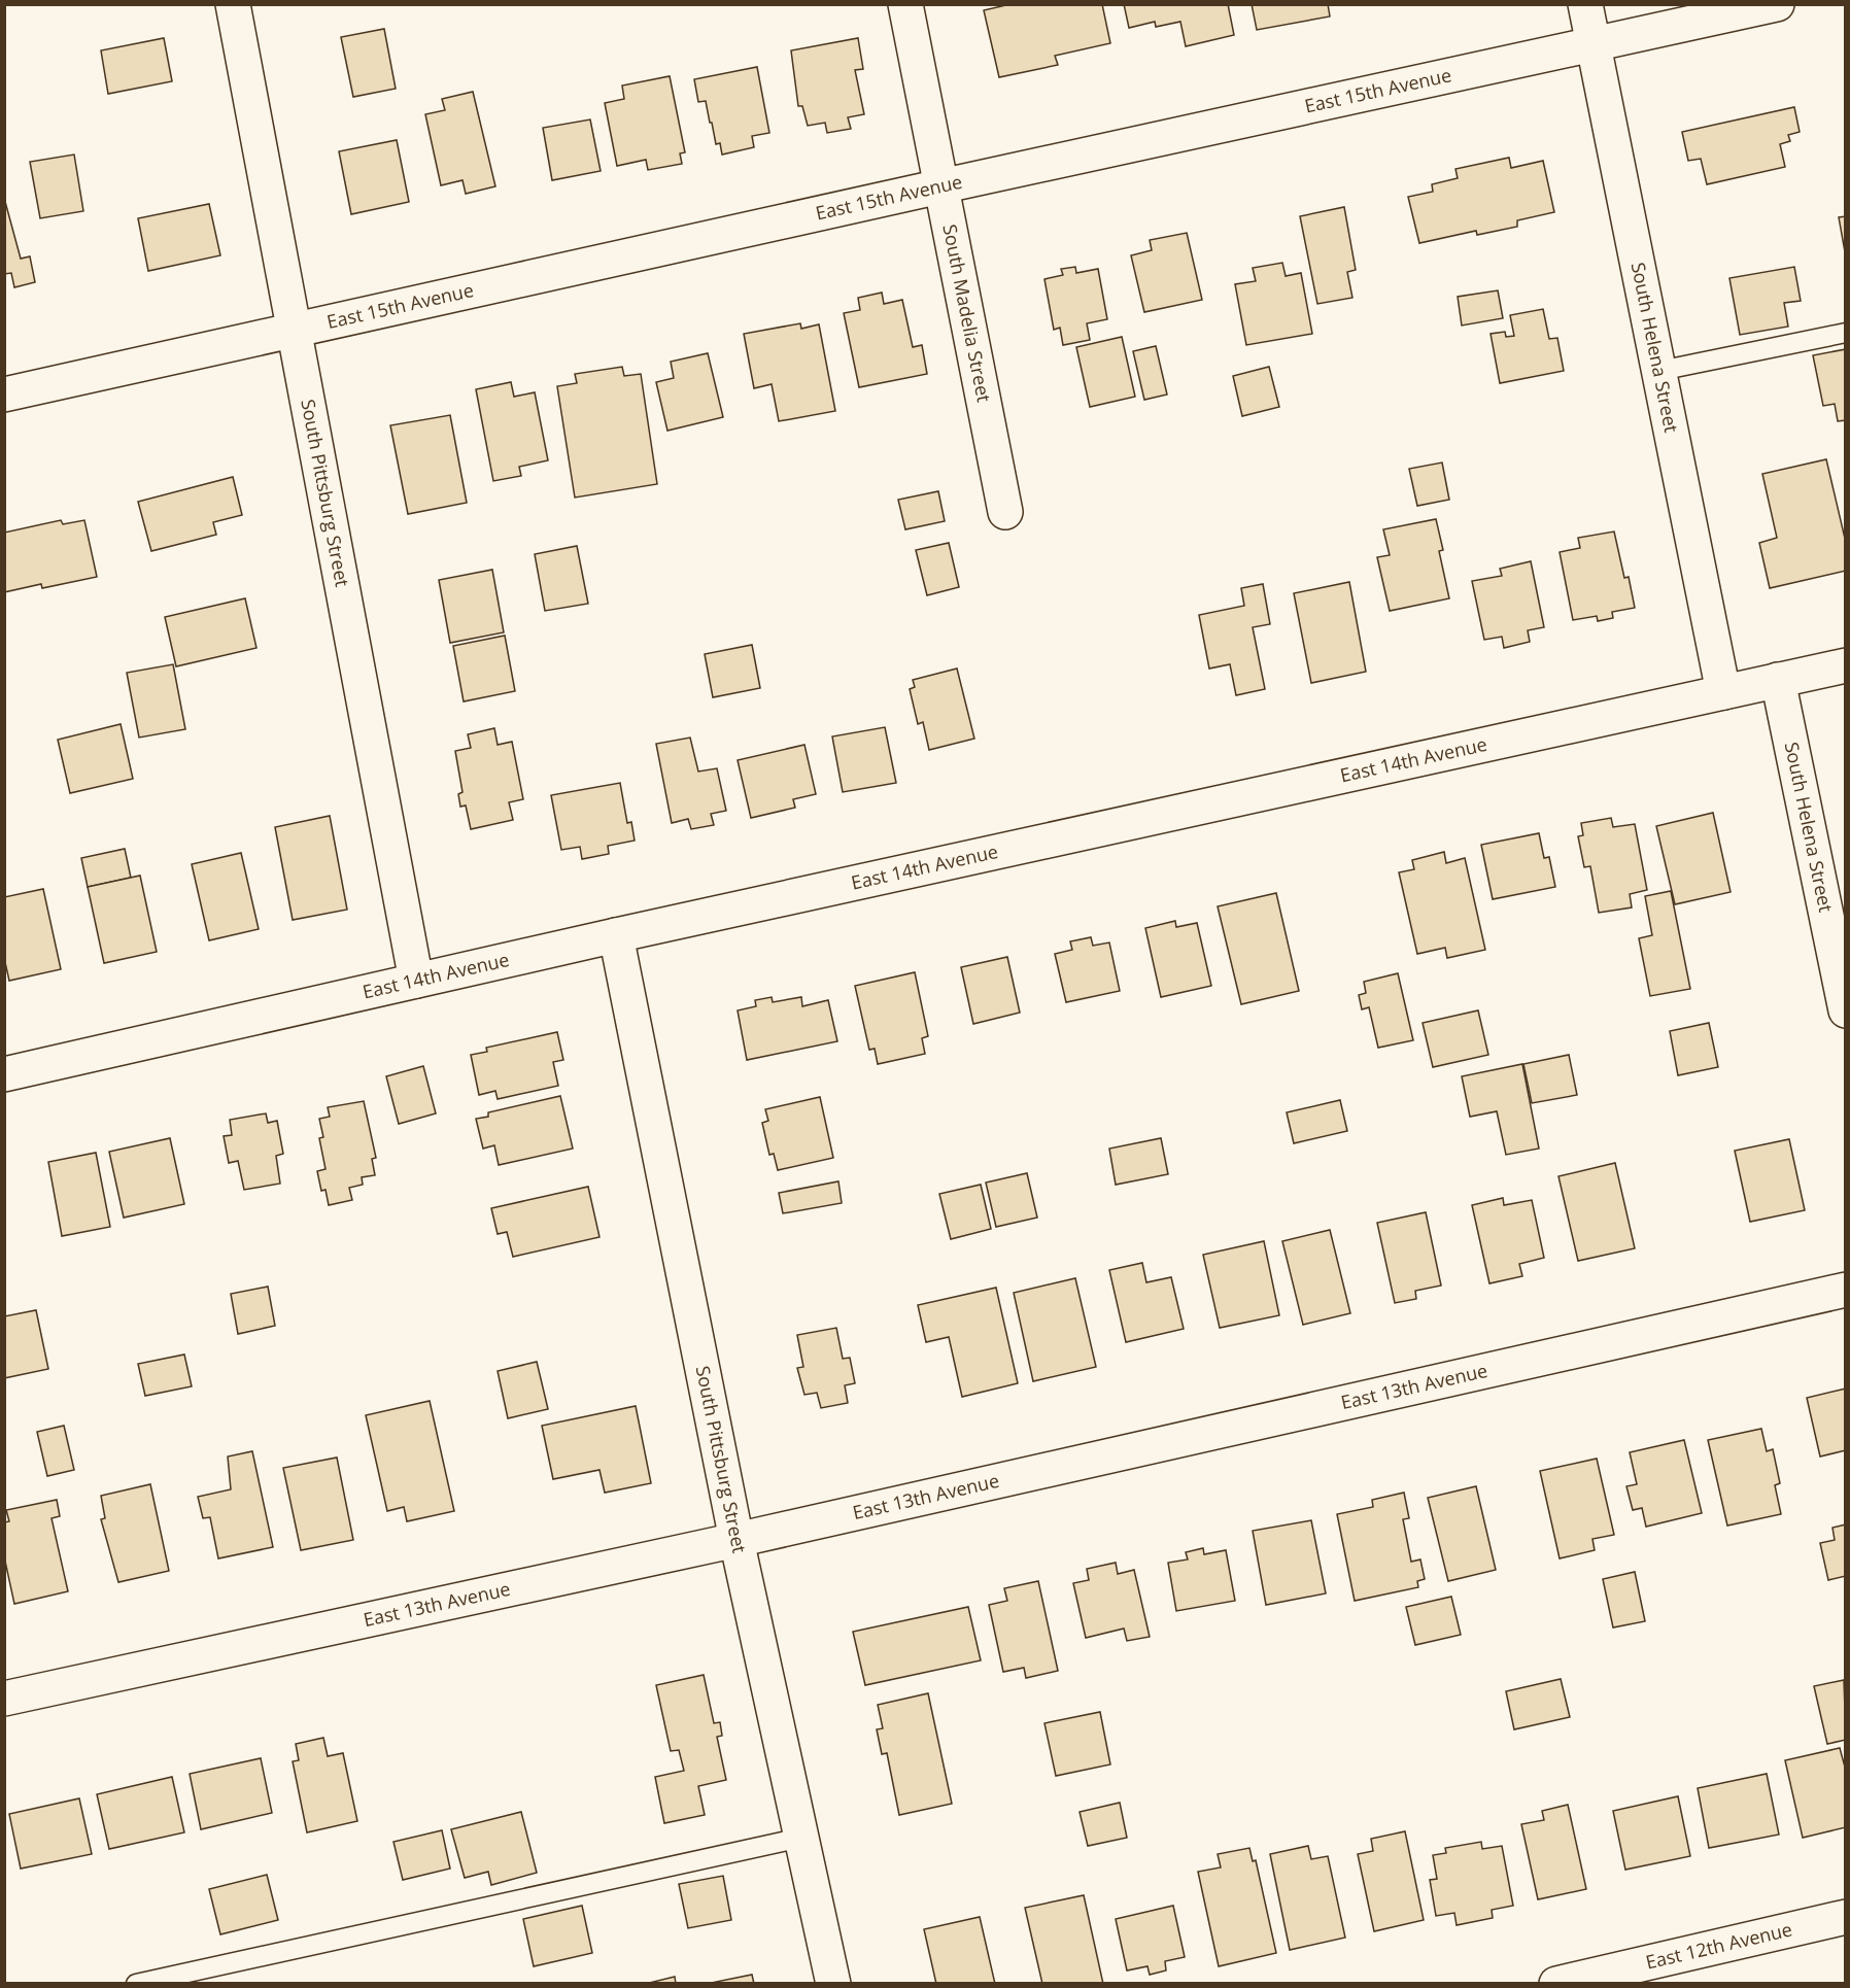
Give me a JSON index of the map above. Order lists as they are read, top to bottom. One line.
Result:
{"streets":{"street":["East 15th Avenue","South Madelia Street","South Helena Street","South Pittsburg Street","East 14th Avenue","East 13th Avenue","East 12th Avenue"]},"crossings":[["East 15th Avenue","South Madelia Street"],["East 15th Avenue","South Helena Street"],["East 15th Avenue","South Pittsburg Street"],["South Helena Street","East 14th Avenue"],["South Pittsburg Street","East 14th Avenue"],["South Pittsburg Street","East 13th Avenue"]]}
